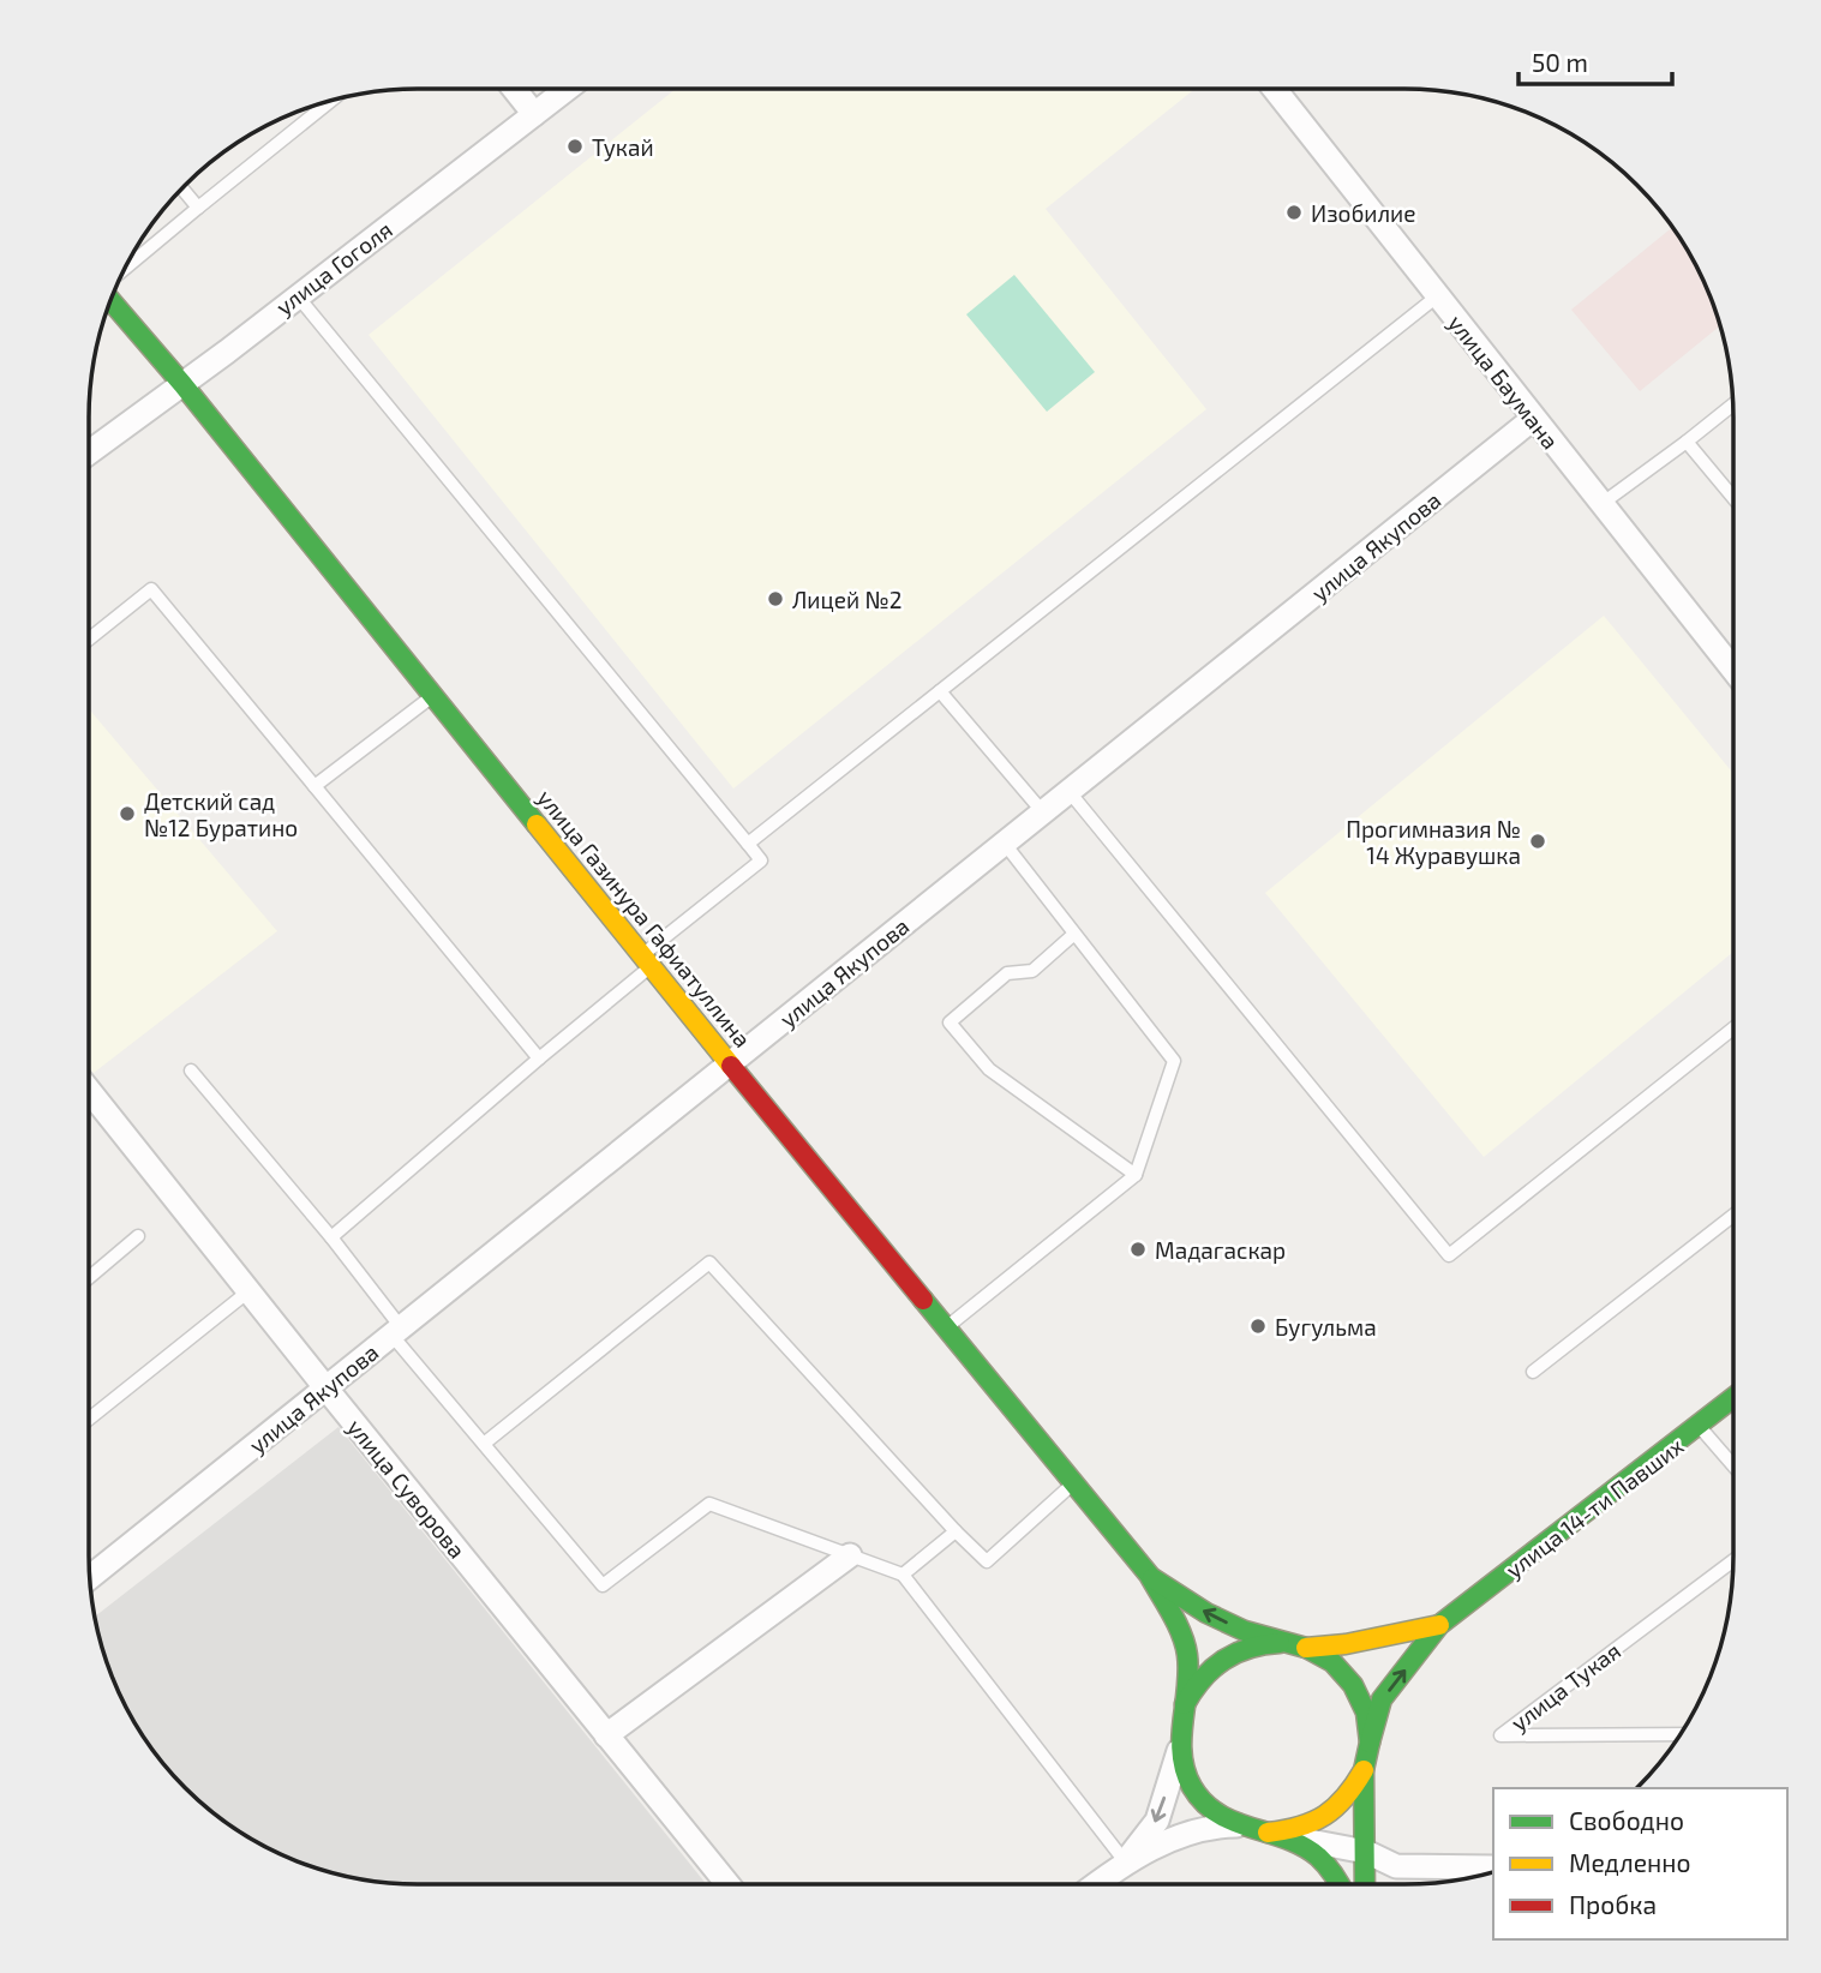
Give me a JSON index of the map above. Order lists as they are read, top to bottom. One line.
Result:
{"streets":{"main road":["улица Газинура Гафиатуллина","улица 14-ти Павших"],"street":["улица Гоголя","улица Баумана","улица Якупова","улица Суворова"],"lane":["улица Тукая"]},"crossings":[["улица Гоголя","улица Газинура Гафиатуллина"],["улица Баумана","улица Якупова"],["улица Якупова","улица Газинура Гафиатуллина"],["улица Якупова","улица Суворова"]],"places":["Тукай","Изобилие","Лицей №2","Детский сад №12 Буратино","Прогимназия № 14 Журавушка","Мадагаскар","Бугульма"],"legend":["Свободно","Медленно","Пробка"],"scale_bar":"50 m"}
